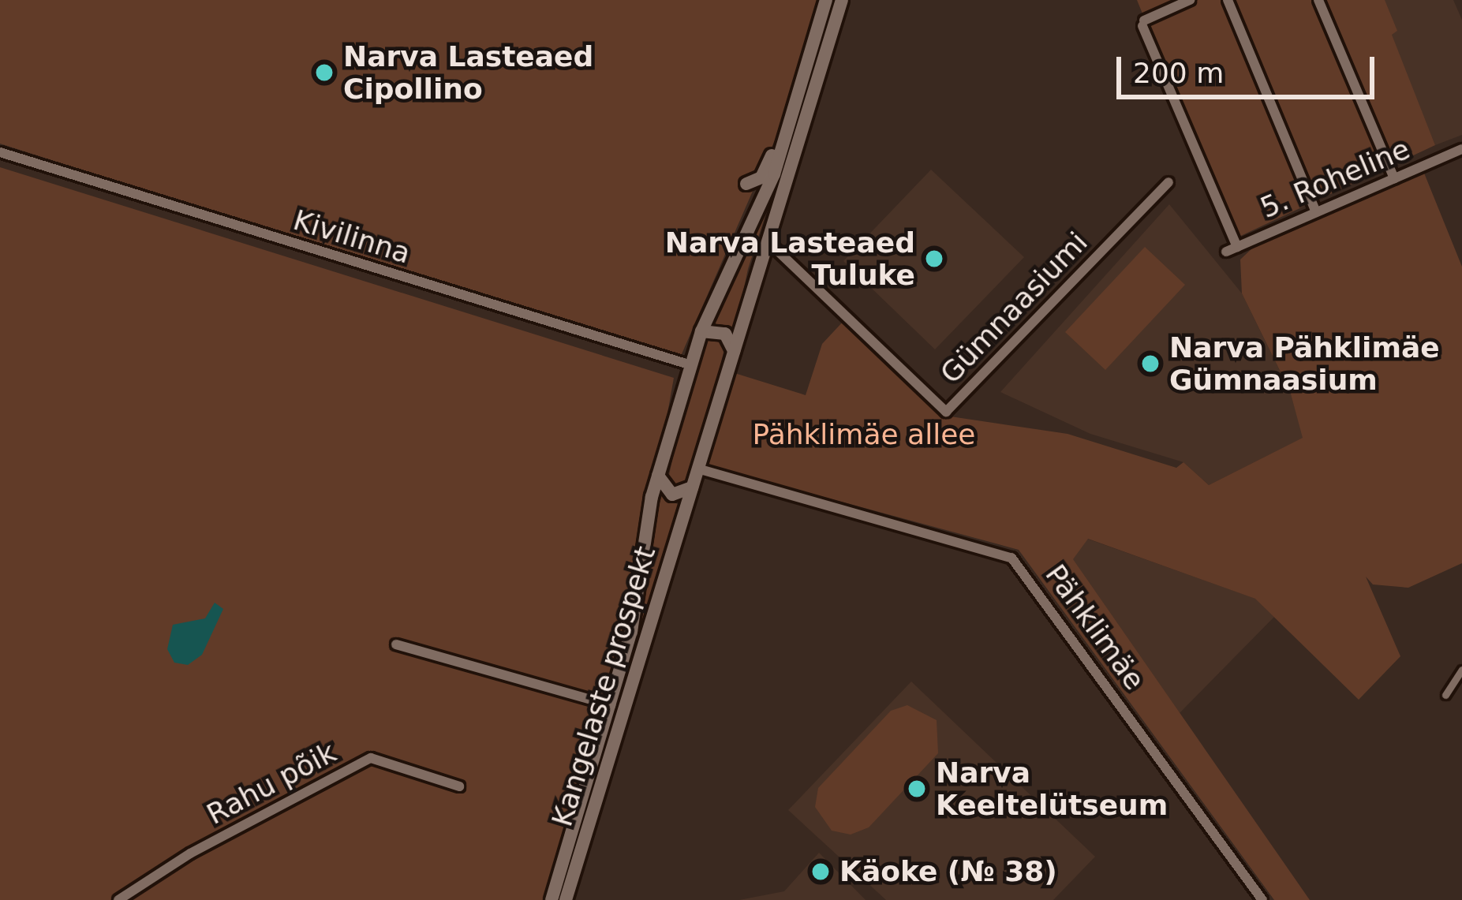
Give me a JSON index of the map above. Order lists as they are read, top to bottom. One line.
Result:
{"streets":{"main road":["Kangelaste prospekt"],"street":["5. Roheline","Kivilinna","Gümnaasiumi","Pähklimäe","Rahu põik"]},"crossings":[["Kivilinna","Kangelaste prospekt"],["Gümnaasiumi","Kangelaste prospekt"],["Pähklimäe","Kangelaste prospekt"]],"parks":["Pähklimäe allee"],"places":["Narva Lasteaed Cipollino","Narva Lasteaed Tuluke","Narva Pähklimäe Gümnaasium","Narva Keeltelütseum","Käoke (№ 38)"],"scale_bar":"200 m"}
